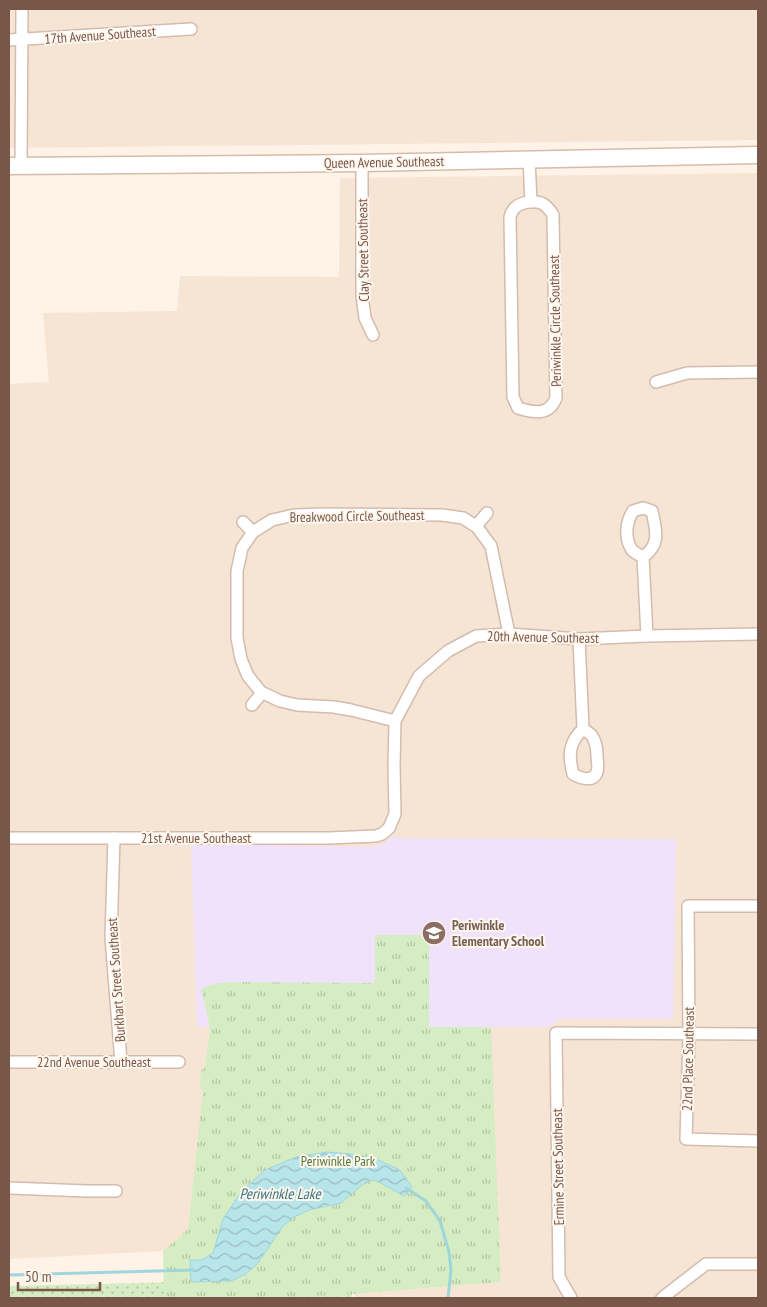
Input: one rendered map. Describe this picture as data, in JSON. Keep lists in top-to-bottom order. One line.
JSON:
{"streets":{"main road":["Queen Avenue Southeast"],"street":["17th Avenue Southeast","Clay Street Southeast","Periwinkle Circle Southeast","Breakwood Circle Southeast","20th Avenue Southeast","21st Avenue Southeast","Burkhart Street Southeast","22nd Place Southeast","22nd Avenue Southeast","Ermine Street Southeast"]},"crossings":[["Queen Avenue Southeast","Clay Street Southeast"],["20th Avenue Southeast","21st Avenue Southeast"],["21st Avenue Southeast","Burkhart Street Southeast"],["Burkhart Street Southeast","22nd Avenue Southeast"],["22nd Place Southeast","Ermine Street Southeast"]],"water":["Periwinkle Lake"],"parks":["Periwinkle Park"],"places":{"school or university":["Periwinkle Elementary School"]},"scale_bar":"50 m"}
